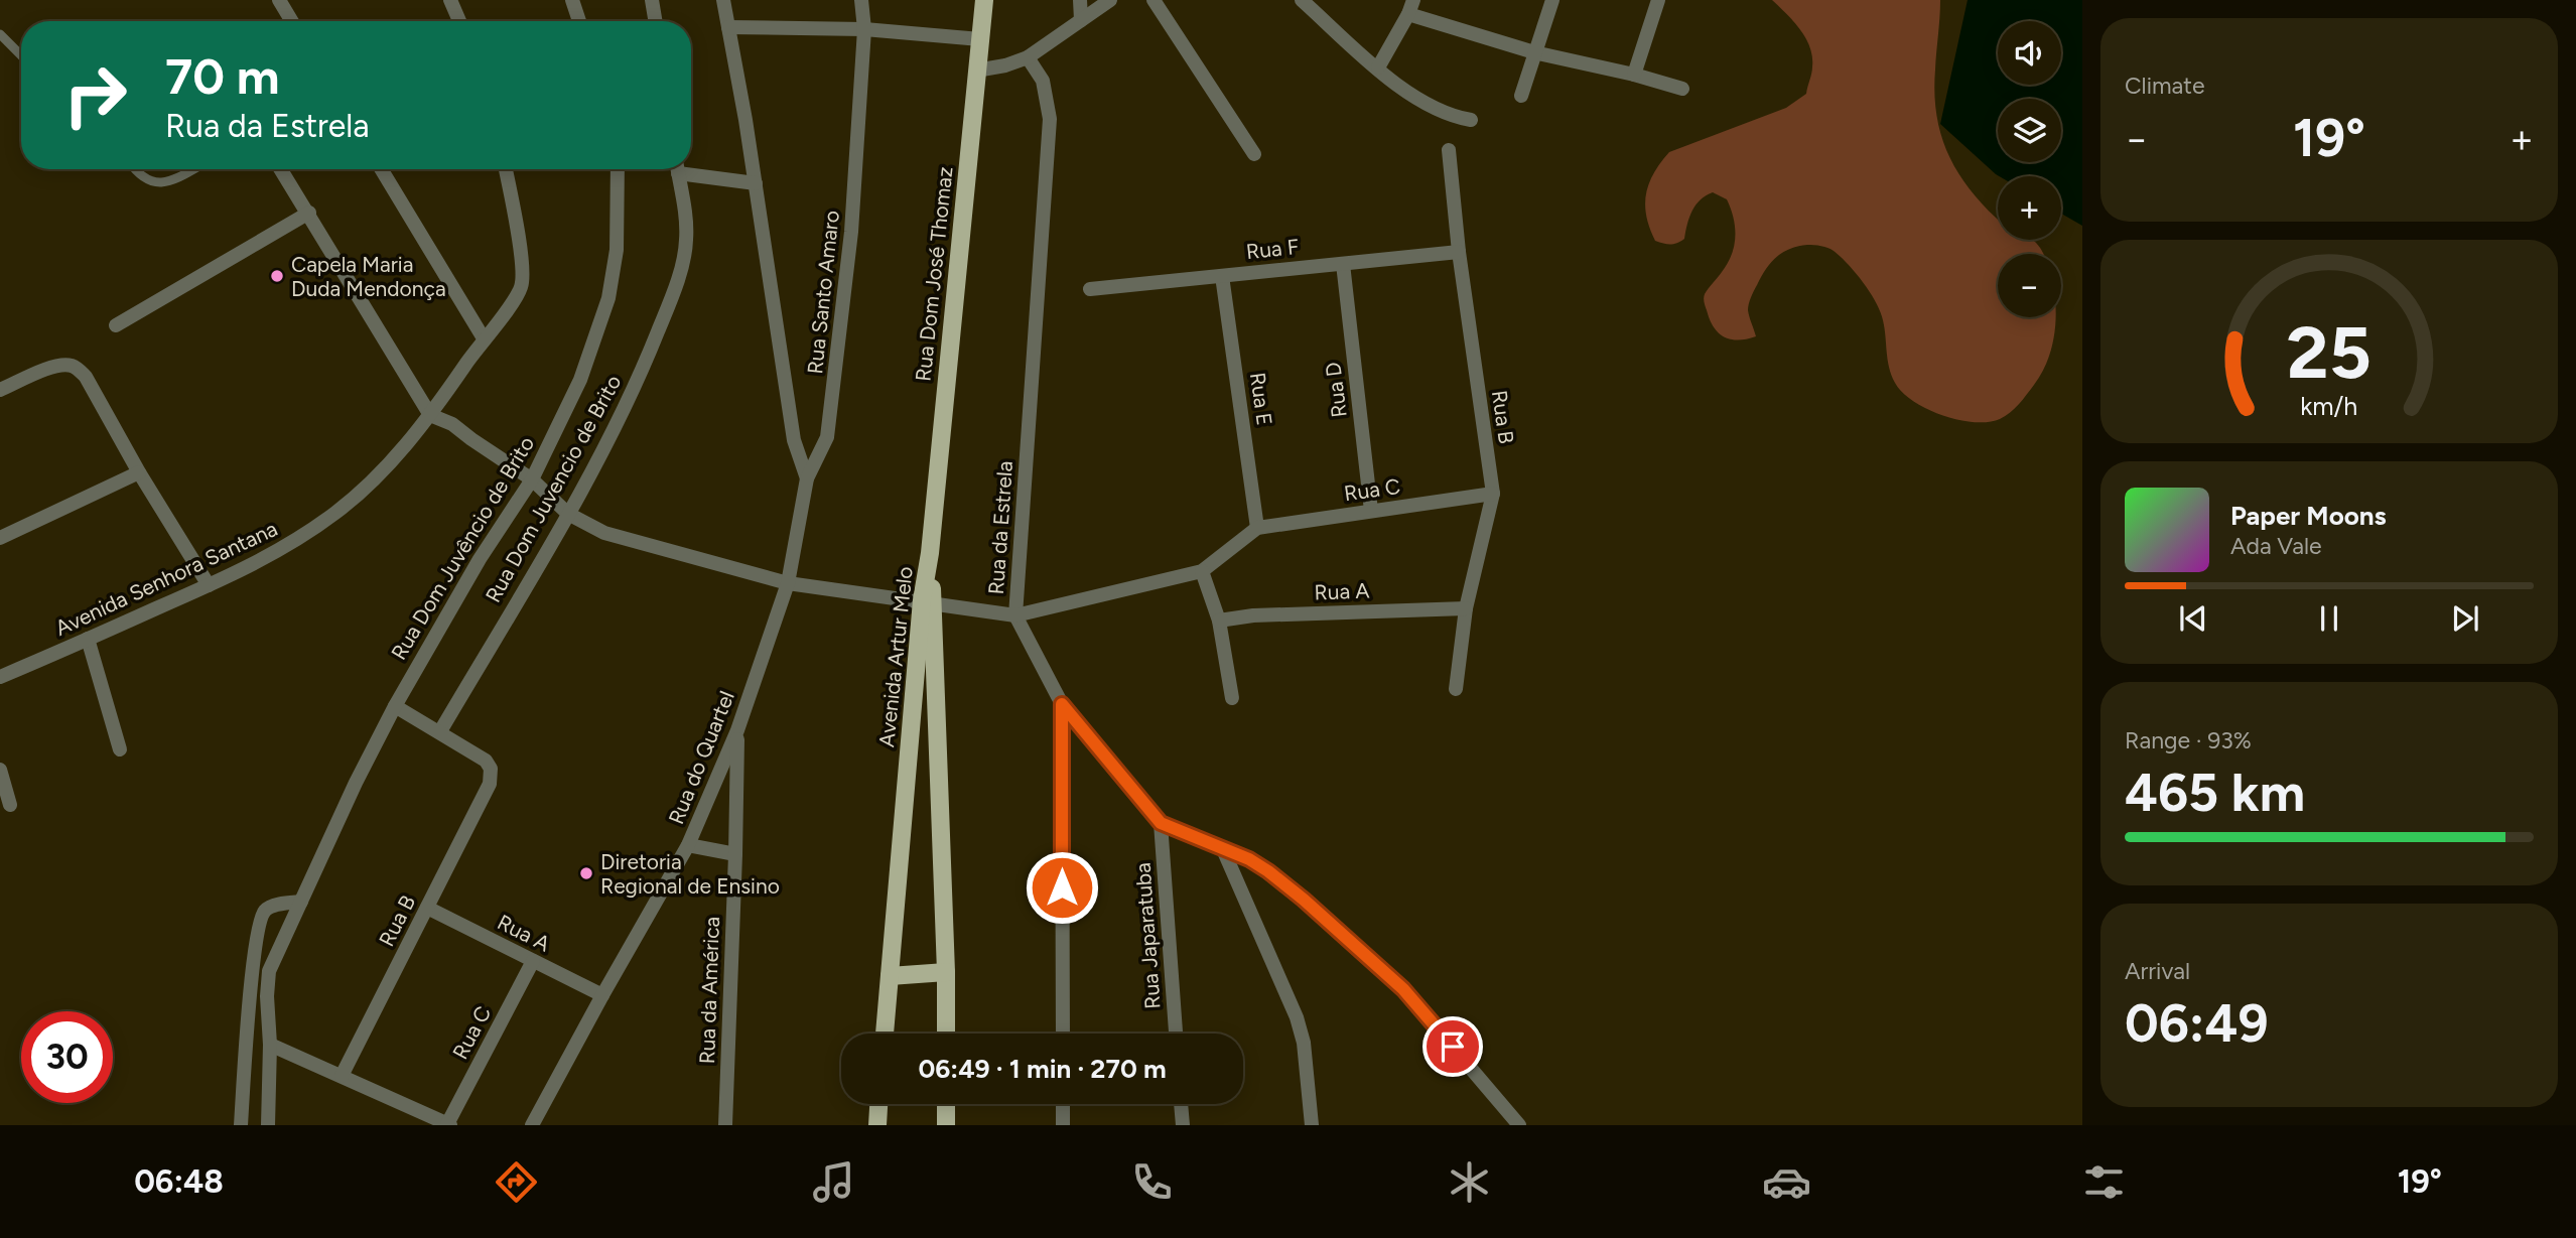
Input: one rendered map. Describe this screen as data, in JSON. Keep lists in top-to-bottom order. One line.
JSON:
{"streets":{"main road":["Rua Dom José Thomaz","Avenida Artur Melo"],"street":["Rua F","Rua Santo Amaro","Rua D","Rua E","Rua B","Rua Dom Juvencio de Brito","Rua C","Rua da Estrela","Rua Dom Juvêncio de Brito","Avenida Senhora Santana","Rua A","Rua do Quartel","Rua Japaratuba","Rua da América"]},"crossings":[["Rua F","Rua D"],["Rua F","Rua E"],["Rua F","Rua B"],["Rua Dom José Thomaz","Avenida Artur Melo"],["Rua Santo Amaro","Rua do Quartel"],["Rua D","Rua C"],["Rua E","Rua C"],["Rua B","Rua Dom Juvencio de Brito"],["Rua B","Rua C"],["Rua B","Rua A"],["Rua C","Rua A"],["Rua da Estrela","Rua Japaratuba"],["Rua A","Rua do Quartel"],["Rua do Quartel","Rua da América"]],"places":["Capela Maria Duda Mendonça","Diretoria Regional de Ensino"],"page":{"tile":["Climate",["Range · 93%","465 km"],["Arrival","06:49"]],"map_buttons":["+","−"],"turn":["70 m","Rua da Estrela"],"heat":["−","19°","+"],"song":["Paper Moons","Ada Vale"],"limit":"30","trip":"06:49 · 1 min · 270 m","tabs":["06:48","19°"],"gauge":["25","km/h"]}}
